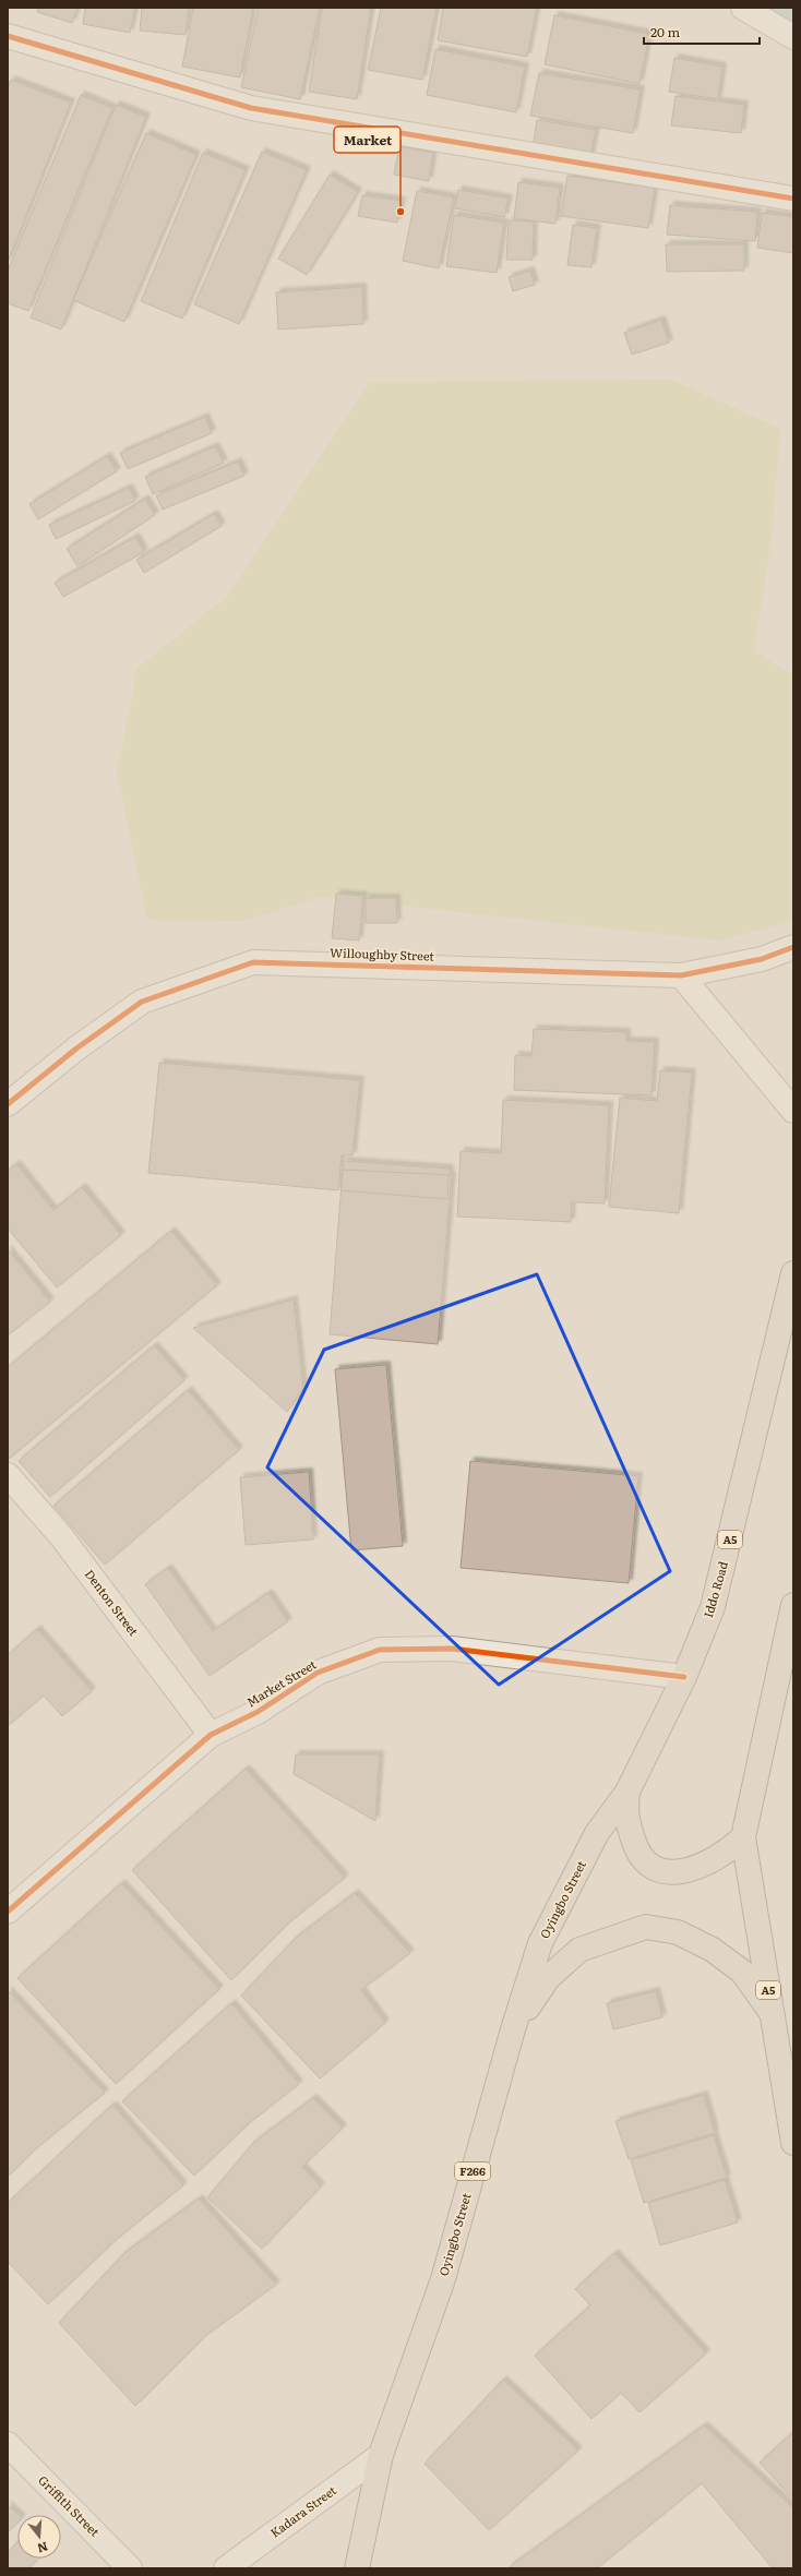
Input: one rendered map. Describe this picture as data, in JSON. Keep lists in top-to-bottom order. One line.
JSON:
{"streets":{"highway":["A5","Iddo Road","Oyingbo Street","F266"],"street":["Willoughby Street","Denton Street","Market Street","Griffith Street","Kadara Street"]},"crossings":[["A5","F266"],["Iddo Road","Market Street"],["Iddo Road","Oyingbo Street"],["Denton Street","Market Street"],["Oyingbo Street","F266"],["Oyingbo Street","Kadara Street"]],"places":["Market"],"scale_bar":"20 m","north":"bottom"}
